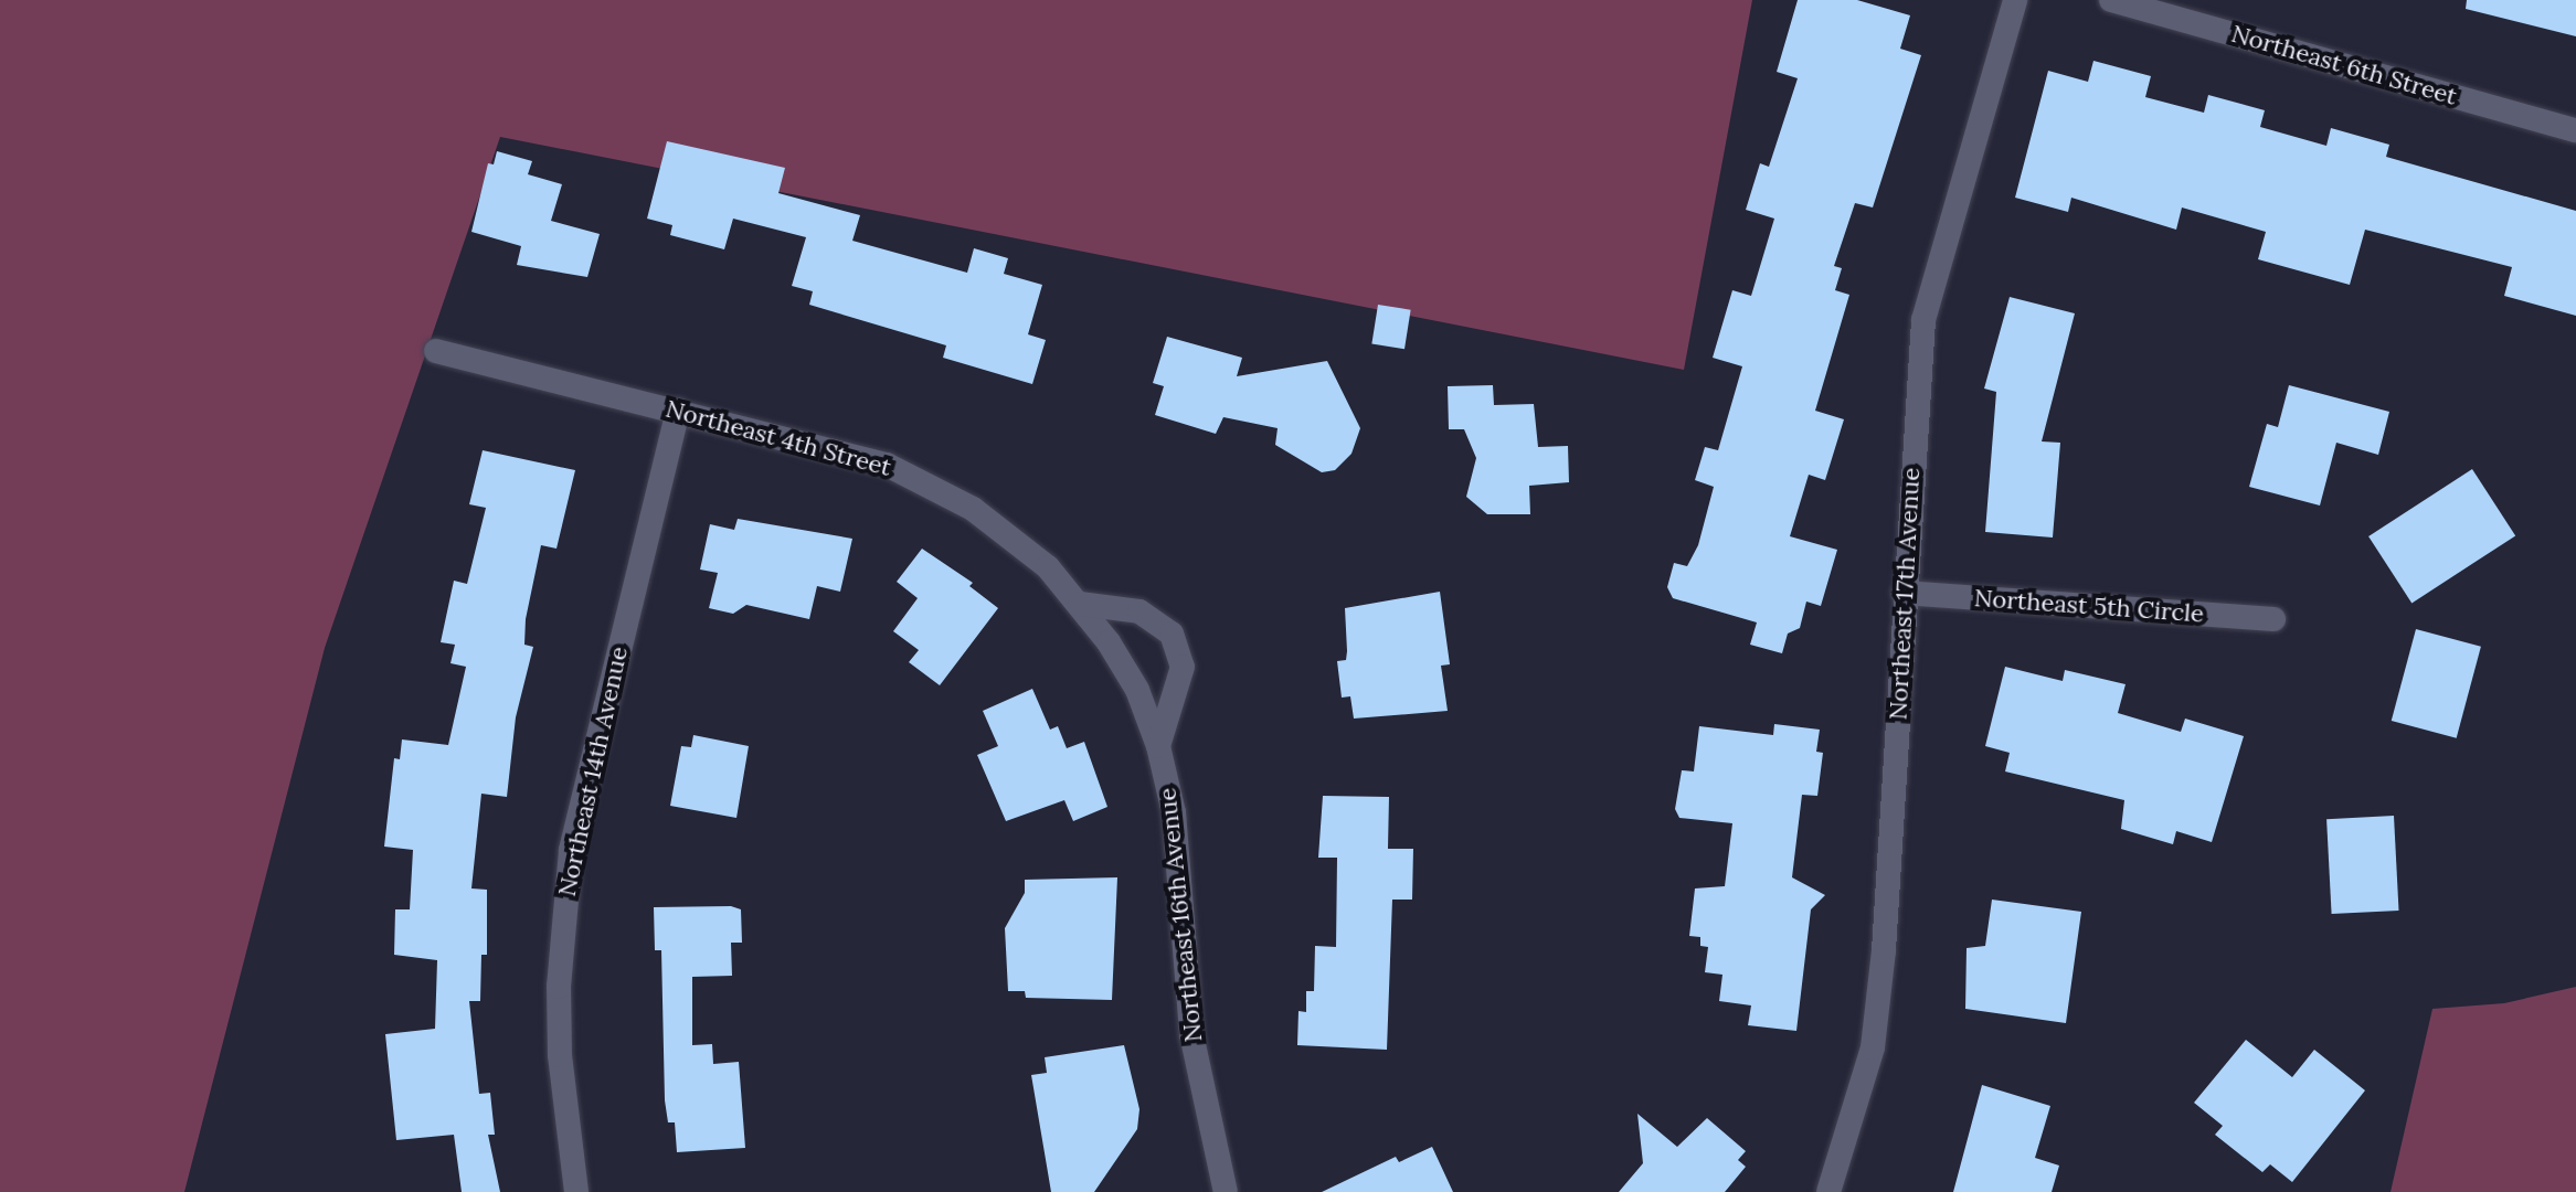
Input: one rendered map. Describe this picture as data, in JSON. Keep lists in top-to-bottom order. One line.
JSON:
{"streets":{"street":["Northeast 6th Street","Northeast 4th Street","Northeast 17th Avenue","Northeast 5th Circle","Northeast 14th Avenue","Northeast 16th Avenue"]},"crossings":[["Northeast 4th Street","Northeast 14th Avenue"],["Northeast 4th Street","Northeast 16th Avenue"],["Northeast 17th Avenue","Northeast 5th Circle"]]}
